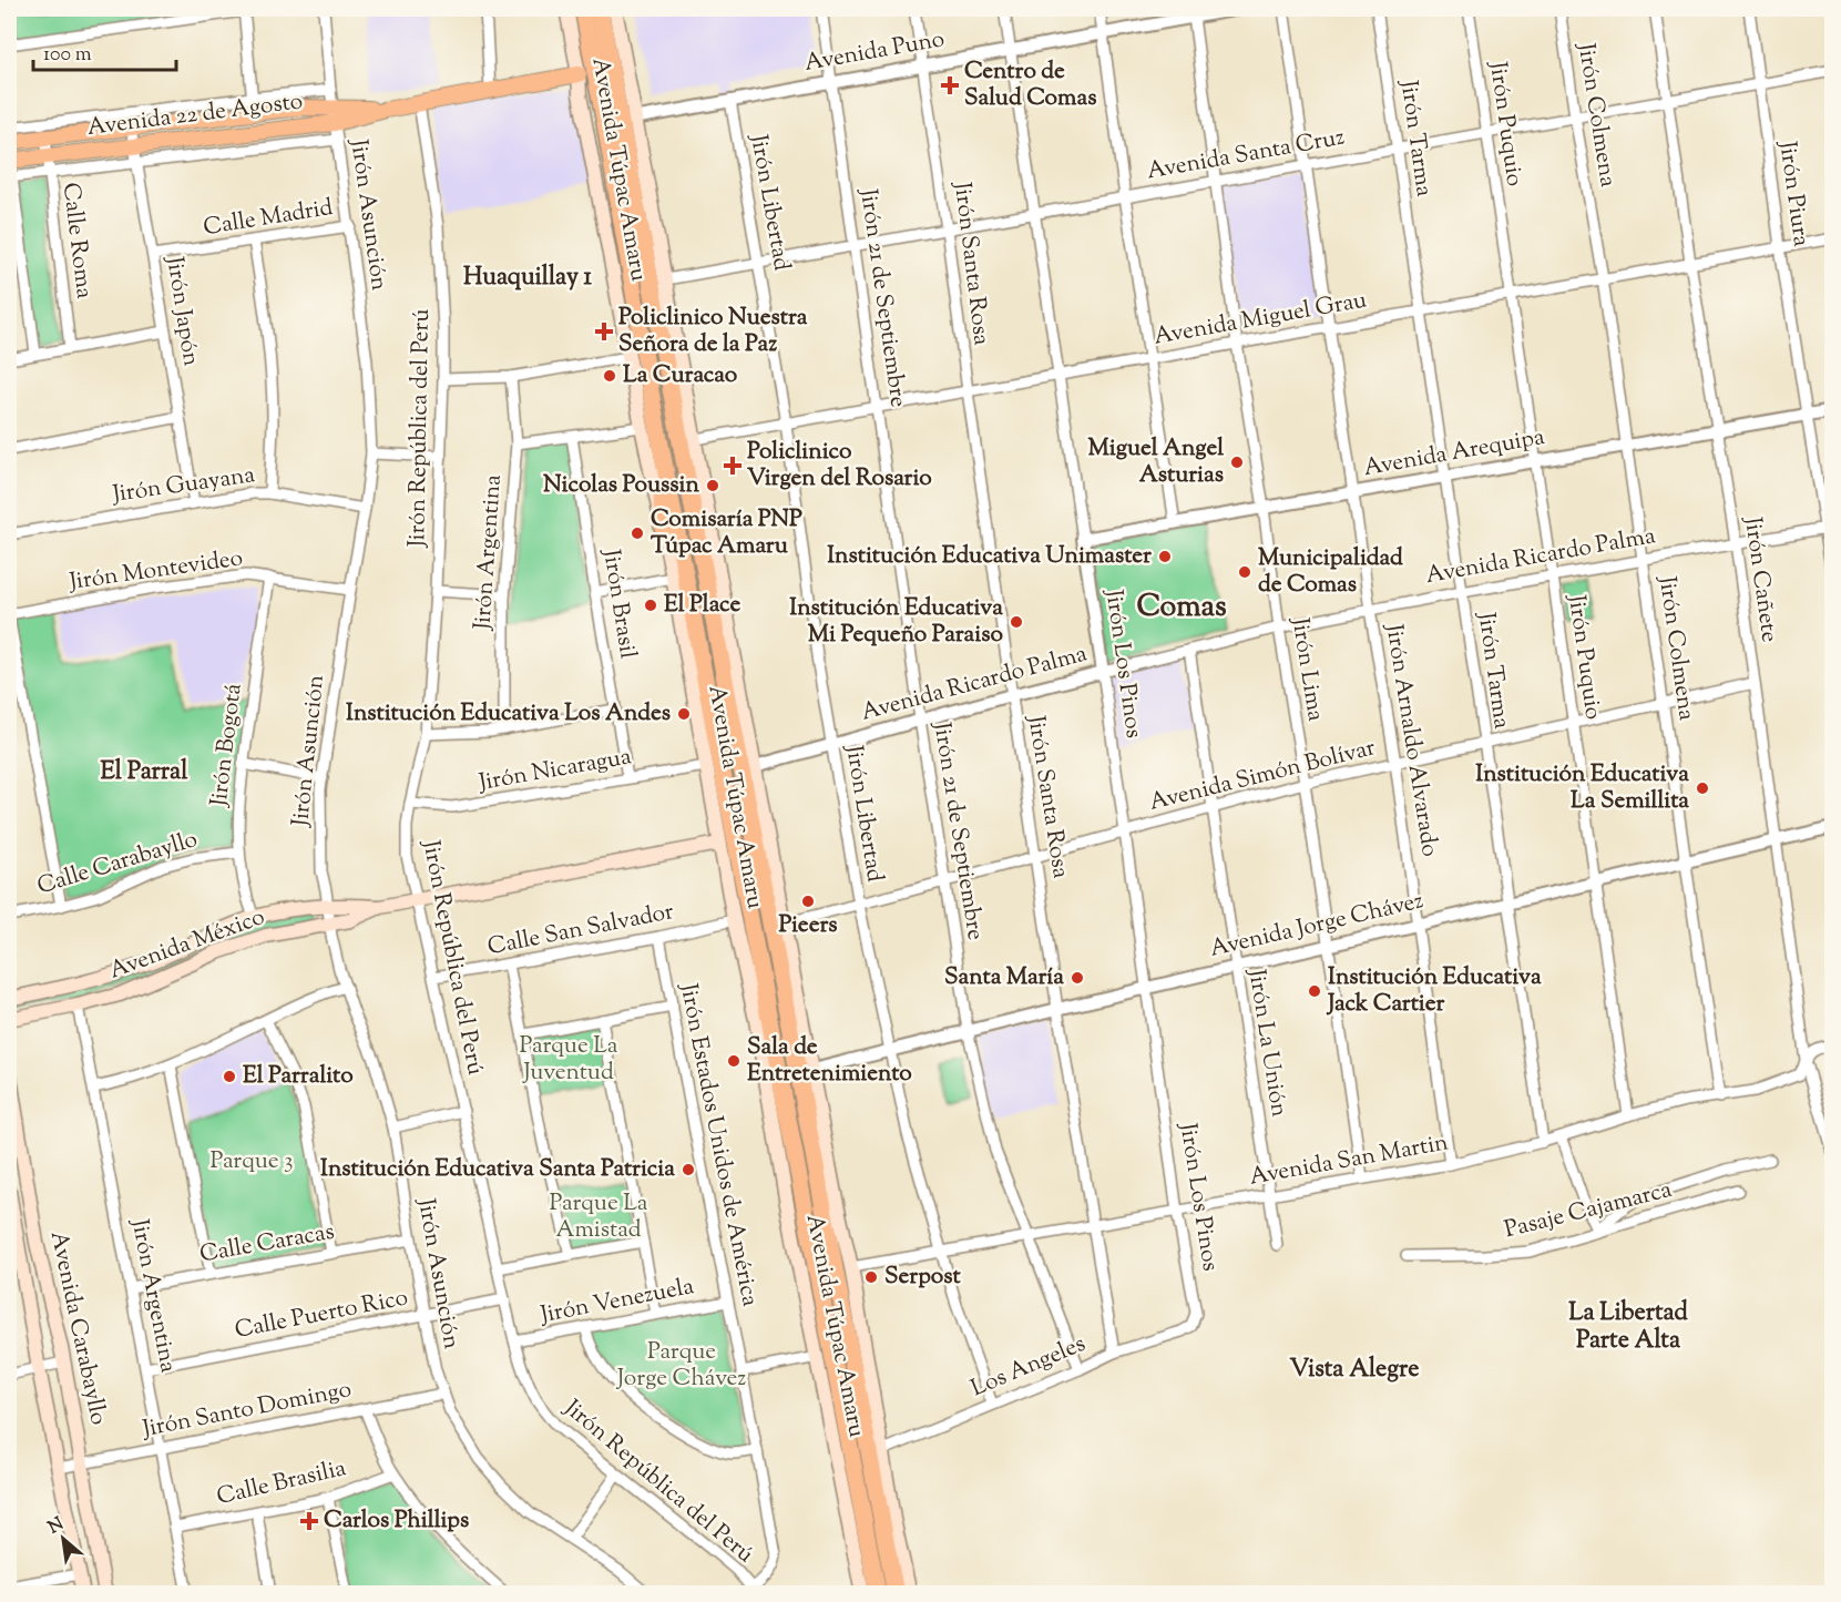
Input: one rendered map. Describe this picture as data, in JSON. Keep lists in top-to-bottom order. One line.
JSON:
{"streets":{"highway":["Avenida Túpac Amaru"],"main road":["Avenida 22 de Agosto","Avenida México","Avenida Carabayllo"],"street":["Avenida Puno","Jirón Colmena","Jirón Puquio","Jirón Tarma","Avenida Santa Cruz","Jirón Piura","Jirón Libertad","Jirón Asunción","Calle Madrid","Calle Roma","Jirón Santa Rosa","Jirón 21 de Septiembre","Jirón Japón","Avenida Miguel Grau","Jirón República del Perú","Avenida Arequipa","Jirón Guayana","Jirón Argentina","Avenida Ricardo Palma","Jirón Montevideo","Jirón Cañete","Jirón Brasil","Jirón Los Pinos","Jirón Lima","Jirón Arnaldo Alvarado","Jirón Bogotá","Jirón Nicaragua","Avenida Simón Bolívar","Calle Carabayllo","Avenida Jorge Chávez","Calle San Salvador","Jirón La Unión","Jirón Estados Unidos de América","Avenida San Martin","Pasaje Cajamarca","Calle Caracas","Jirón Venezuela","Calle Puerto Rico","Los Angeles","Jirón Santo Domingo","Calle Brasilia"]},"crossings":[["Avenida Puno","Avenida Túpac Amaru"],["Avenida Puno","Jirón Libertad"],["Avenida Puno","Jirón Santa Rosa"],["Avenida Puno","Jirón 21 de Septiembre"],["Avenida Puno","Jirón Los Pinos"],["Avenida Puno","Jirón Lima"],["Avenida 22 de Agosto","Avenida Túpac Amaru"],["Avenida 22 de Agosto","Jirón Asunción"],["Avenida 22 de Agosto","Calle Roma"],["Avenida 22 de Agosto","Jirón Japón"],["Avenida 22 de Agosto","Jirón República del Perú"],["Jirón Colmena","Avenida Santa Cruz"],["Jirón Colmena","Avenida Miguel Grau"],["Jirón Colmena","Avenida Arequipa"],["Jirón Colmena","Avenida Ricardo Palma"],["Jirón Colmena","Avenida Simón Bolívar"],["Jirón Colmena","Avenida Jorge Chávez"],["Jirón Colmena","Avenida San Martin"],["Jirón Puquio","Avenida Santa Cruz"],["Jirón Puquio","Avenida Miguel Grau"],["Jirón Puquio","Avenida Arequipa"],["Jirón Puquio","Avenida Ricardo Palma"],["Jirón Puquio","Avenida Simón Bolívar"],["Jirón Puquio","Avenida Jorge Chávez"],["Jirón Puquio","Avenida San Martin"],["Jirón Tarma","Avenida Santa Cruz"],["Jirón Tarma","Avenida Miguel Grau"],["Jirón Tarma","Avenida Arequipa"],["Jirón Tarma","Avenida Ricardo Palma"],["Jirón Tarma","Avenida Simón Bolívar"],["Jirón Tarma","Avenida Jorge Chávez"],["Jirón Tarma","Avenida San Martin"],["Avenida Santa Cruz","Avenida Túpac Amaru"],["Avenida Santa Cruz","Jirón Piura"],["Avenida Santa Cruz","Jirón Libertad"],["Avenida Santa Cruz","Jirón Santa Rosa"],["Avenida Santa Cruz","Jirón 21 de Septiembre"],["Avenida Santa Cruz","Jirón Cañete"],["Avenida Santa Cruz","Jirón Los Pinos"],["Avenida Santa Cruz","Jirón Lima"],["Avenida Santa Cruz","Jirón Arnaldo Alvarado"],["Avenida Túpac Amaru","Avenida Miguel Grau"],["Avenida Túpac Amaru","Avenida Ricardo Palma"],["Avenida Túpac Amaru","Jirón Nicaragua"],["Avenida Túpac Amaru","Avenida Simón Bolívar"],["Avenida Túpac Amaru","Avenida Jorge Chávez"],["Avenida Túpac Amaru","Calle San Salvador"],["Avenida Túpac Amaru","Avenida México"],["Avenida Túpac Amaru","Avenida San Martin"],["Avenida Túpac Amaru","Los Angeles"],["Jirón Piura","Avenida Miguel Grau"],["Jirón Piura","Avenida Arequipa"],["Jirón Piura","Avenida Ricardo Palma"],["Jirón Libertad","Avenida Miguel Grau"],["Jirón Libertad","Avenida Ricardo Palma"],["Jirón Libertad","Avenida Simón Bolívar"],["Jirón Libertad","Avenida Jorge Chávez"],["Jirón Libertad","Avenida San Martin"],["Jirón Libertad","Los Angeles"],["Jirón Asunción","Calle Madrid"],["Jirón Asunción","Jirón Guayana"],["Jirón Asunción","Jirón Montevideo"],["Jirón Asunción","Avenida México"],["Jirón Asunción","Calle Caracas"],["Jirón Asunción","Calle Puerto Rico"],["Jirón Asunción","Jirón Santo Domingo"],["Calle Madrid","Jirón Japón"],["Jirón Santa Rosa","Avenida Miguel Grau"],["Jirón Santa Rosa","Avenida Ricardo Palma"],["Jirón Santa Rosa","Avenida Simón Bolívar"],["Jirón Santa Rosa","Avenida Jorge Chávez"],["Jirón Santa Rosa","Avenida San Martin"],["Jirón Santa Rosa","Los Angeles"],["Jirón 21 de Septiembre","Avenida Miguel Grau"],["Jirón 21 de Septiembre","Avenida Ricardo Palma"],["Jirón 21 de Septiembre","Avenida Simón Bolívar"],["Jirón 21 de Septiembre","Avenida Jorge Chávez"],["Jirón 21 de Septiembre","Avenida San Martin"],["Jirón 21 de Septiembre","Los Angeles"],["Jirón Japón","Jirón Guayana"],["Avenida Miguel Grau","Jirón Cañete"],["Avenida Miguel Grau","Jirón Los Pinos"],["Avenida Miguel Grau","Jirón Lima"],["Avenida Miguel Grau","Jirón Arnaldo Alvarado"],["Jirón República del Perú","Jirón Nicaragua"],["Jirón República del Perú","Calle San Salvador"],["Jirón República del Perú","Avenida México"],["Jirón República del Perú","Jirón Estados Unidos de América"],["Jirón República del Perú","Jirón Venezuela"],["Jirón República del Perú","Calle Puerto Rico"],["Avenida Arequipa","Jirón Cañete"],["Avenida Arequipa","Jirón Los Pinos"],["Avenida Arequipa","Jirón Lima"],["Avenida Arequipa","Jirón Arnaldo Alvarado"],["Jirón Argentina","Avenida México"],["Jirón Argentina","Calle Caracas"],["Jirón Argentina","Calle Puerto Rico"],["Jirón Argentina","Jirón Santo Domingo"],["Jirón Argentina","Calle Brasilia"],["Avenida Ricardo Palma","Jirón Cañete"],["Avenida Ricardo Palma","Jirón Los Pinos"],["Avenida Ricardo Palma","Jirón Lima"],["Avenida Ricardo Palma","Jirón Arnaldo Alvarado"],["Avenida Ricardo Palma","Jirón La Unión"],["Jirón Montevideo","Jirón Bogotá"],["Jirón Cañete","Avenida Simón Bolívar"],["Jirón Cañete","Avenida Jorge Chávez"],["Jirón Cañete","Avenida San Martin"],["Jirón Brasil","Jirón Nicaragua"],["Jirón Los Pinos","Avenida Simón Bolívar"],["Jirón Los Pinos","Avenida Jorge Chávez"],["Jirón Los Pinos","Avenida San Martin"],["Jirón Los Pinos","Los Angeles"],["Jirón Lima","Avenida Simón Bolívar"],["Jirón Lima","Avenida Jorge Chávez"],["Jirón Lima","Avenida San Martin"],["Jirón Arnaldo Alvarado","Avenida Simón Bolívar"],["Jirón Arnaldo Alvarado","Avenida Jorge Chávez"],["Jirón Arnaldo Alvarado","Avenida San Martin"],["Jirón Bogotá","Calle Carabayllo"],["Jirón Bogotá","Avenida México"],["Avenida Simón Bolívar","Jirón La Unión"],["Avenida Jorge Chávez","Jirón La Unión"],["Calle San Salvador","Jirón Estados Unidos de América"],["Jirón La Unión","Avenida San Martin"],["Jirón Estados Unidos de América","Jirón Venezuela"],["Avenida Carabayllo","Jirón Santo Domingo"]],"districts":["Huaquillay 1","Comas","El Parral","La Libertad Parte Alta","Vista Alegre"],"parks":["Parque La Juventud","Parque 3","Parque La Amistad","Parque Jorge Chávez"],"places":{"health":["Centro de Salud Comas","Policlinico Nuestra Señora de la Paz","Policlinico Virgen del Rosario","Carlos Phillips"],"other":["La Curacao","Miguel Angel Asturias","Nicolas Poussin","Comisaría PNP Túpac Amaru","Institución Educativa Unimaster","Municipalidad de Comas","El Place","Institución Educativa Mi Pequeño Paraiso","Institución Educativa Los Andes","Institución Educativa La Semillita","Pieers","Santa María","Institución Educativa Jack Cartier","Sala de Entretenimiento","El Parralito","Institución Educativa Santa Patricia","Serpost"]},"scale_bar":"100 m","north":"top left"}
